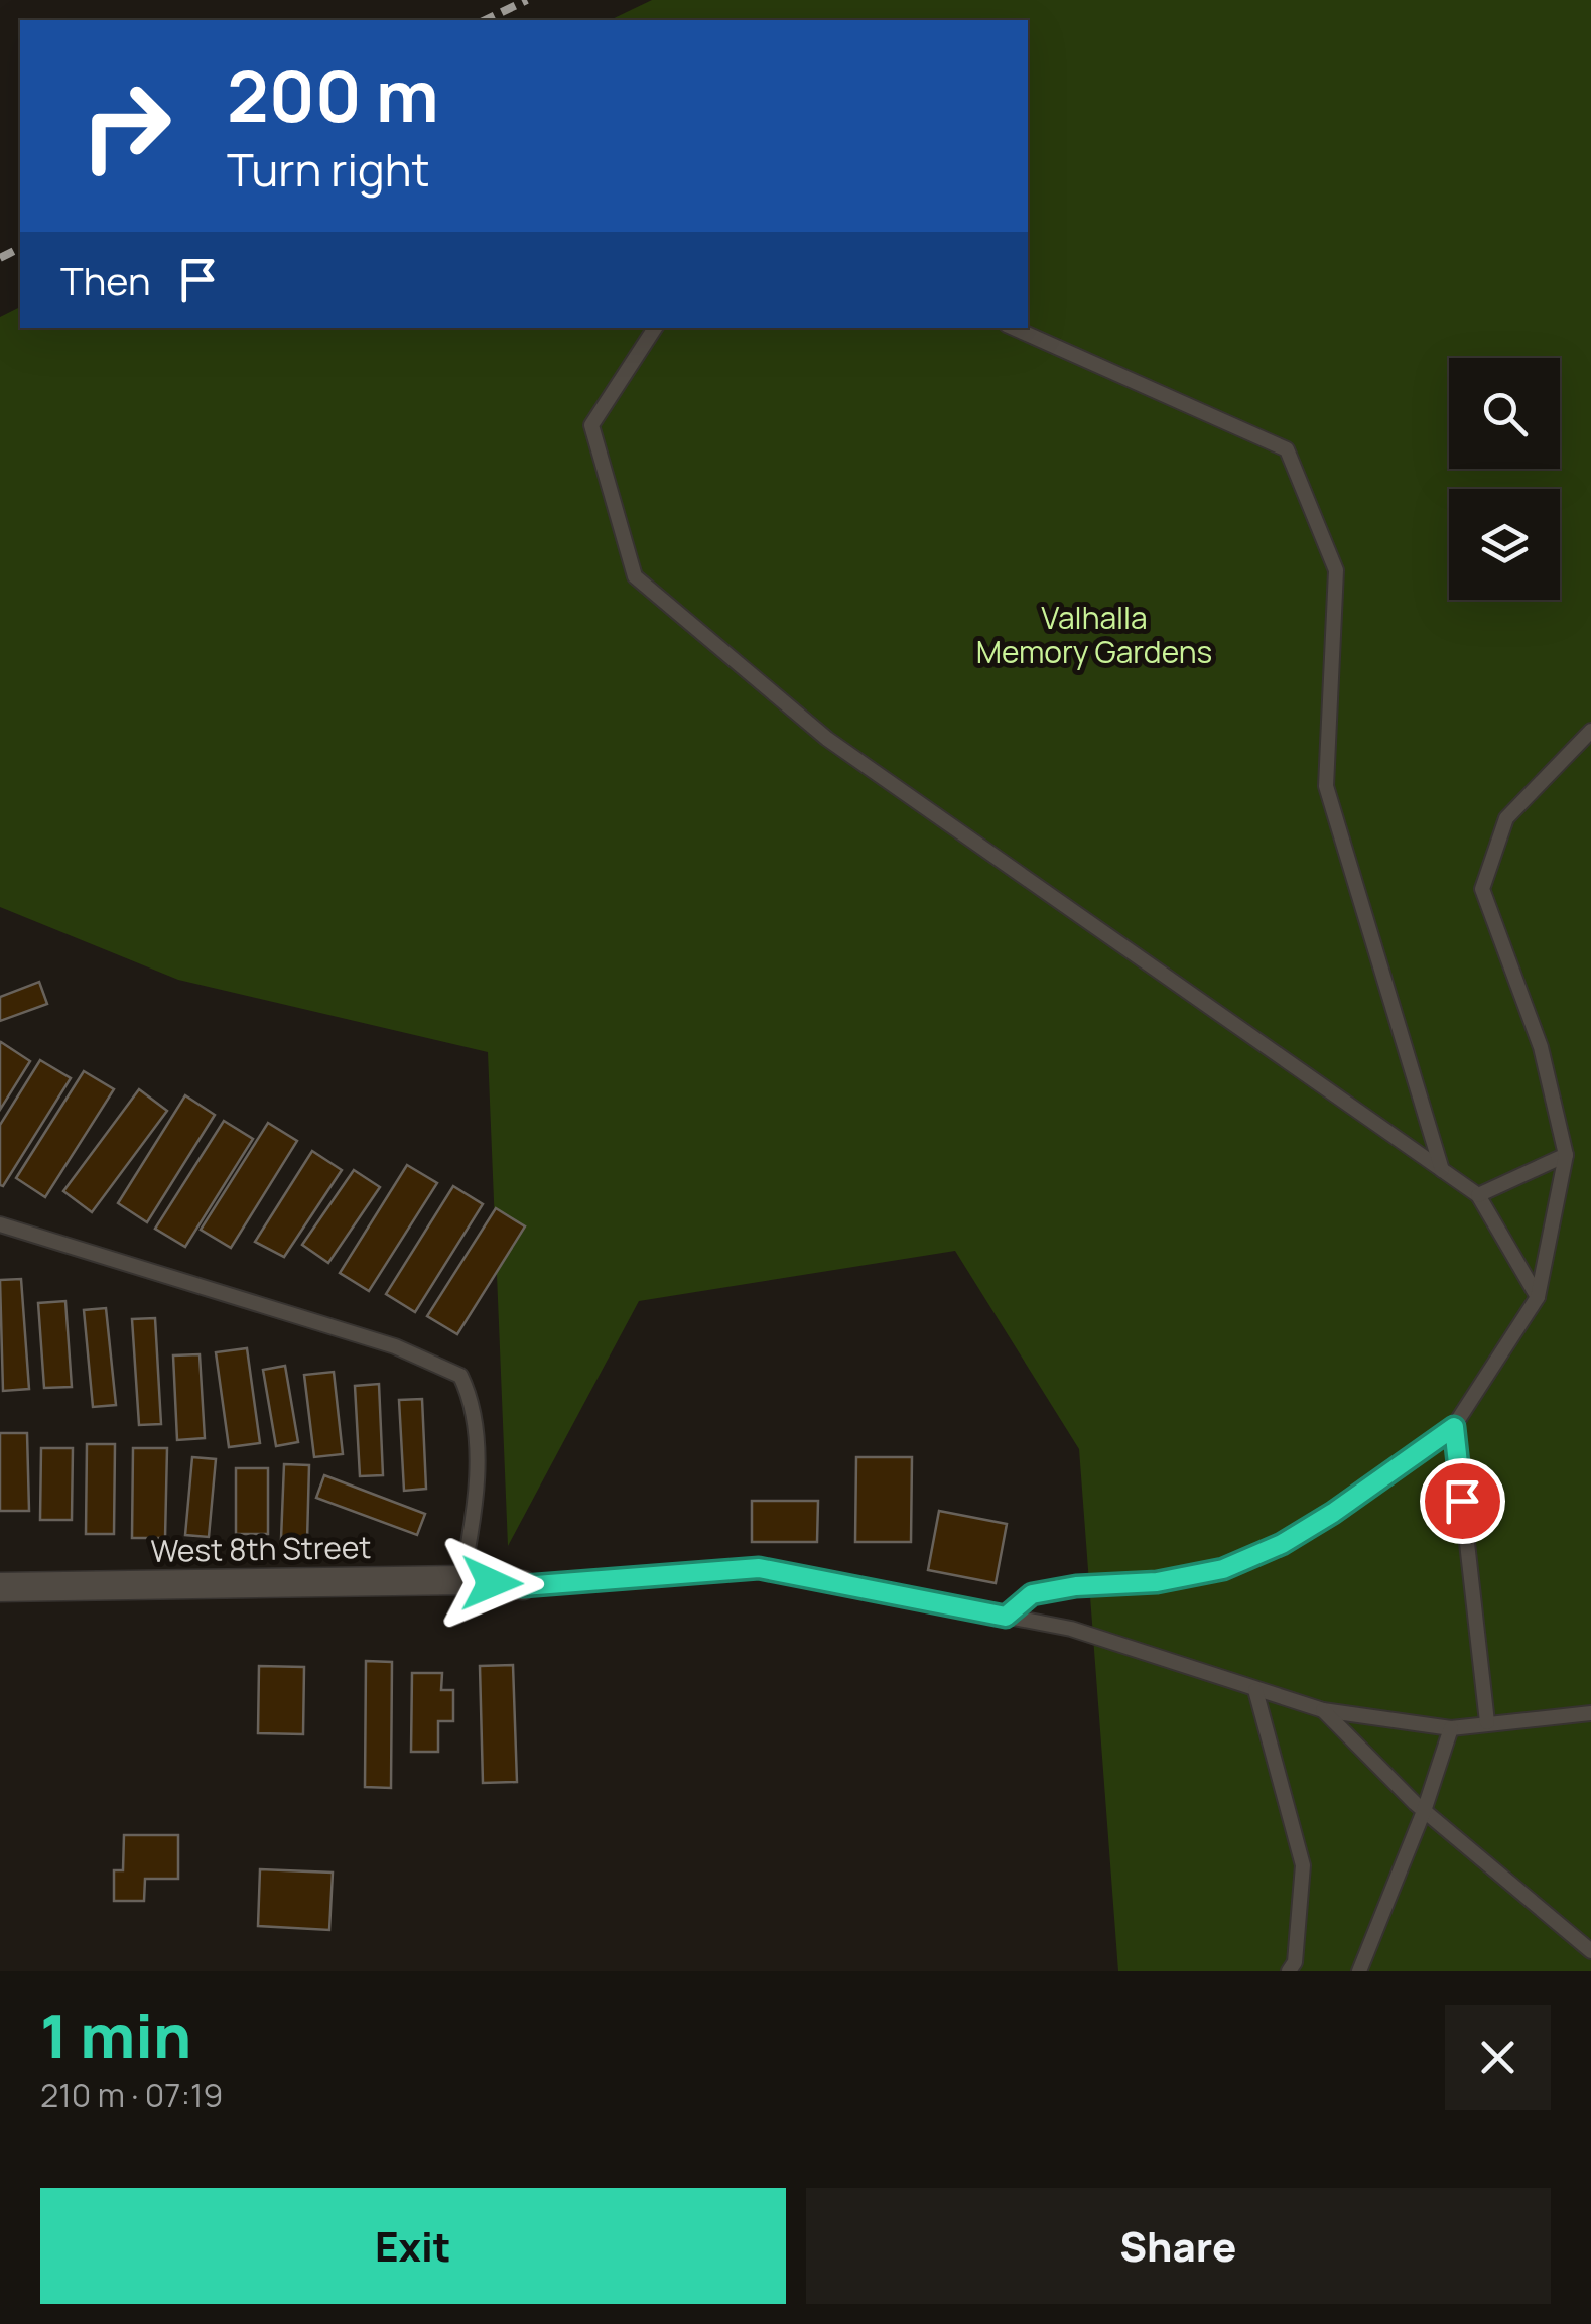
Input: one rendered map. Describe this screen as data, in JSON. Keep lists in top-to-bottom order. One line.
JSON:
{"streets":{"street":["West 8th Street"]},"parks":["Valhalla Memory Gardens"],"page":{"turn":["200 m","Turn right"],"then":"Then","heading":["1 min","210 m · 07:19"],"buttons":["Exit","Share"]}}
